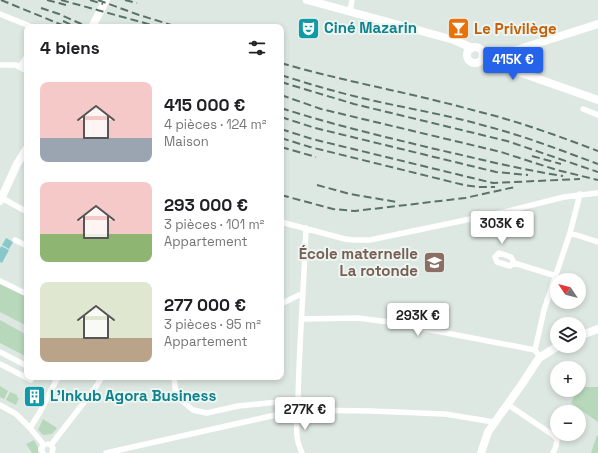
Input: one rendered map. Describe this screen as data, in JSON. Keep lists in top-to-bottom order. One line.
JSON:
{"places":{"theatre":["Ciné Mazarin"],"bar":["Le Privilège"],"school or university":["École maternelle La rotonde"],"building":["L'Inkub Agora Business"]},"north":"top left","page":{"heading":"4 biens","price":["415K €","303K €","293K €","277K €"],"list":[{"name":"415 000 €","note":"4 pièces · 124 m² · Maison"},{"name":"293 000 €","note":"3 pièces · 101 m² · Appartement"},{"name":"277 000 €","note":"3 pièces · 95 m² · Appartement"}],"map_buttons":["+","−"]}}
